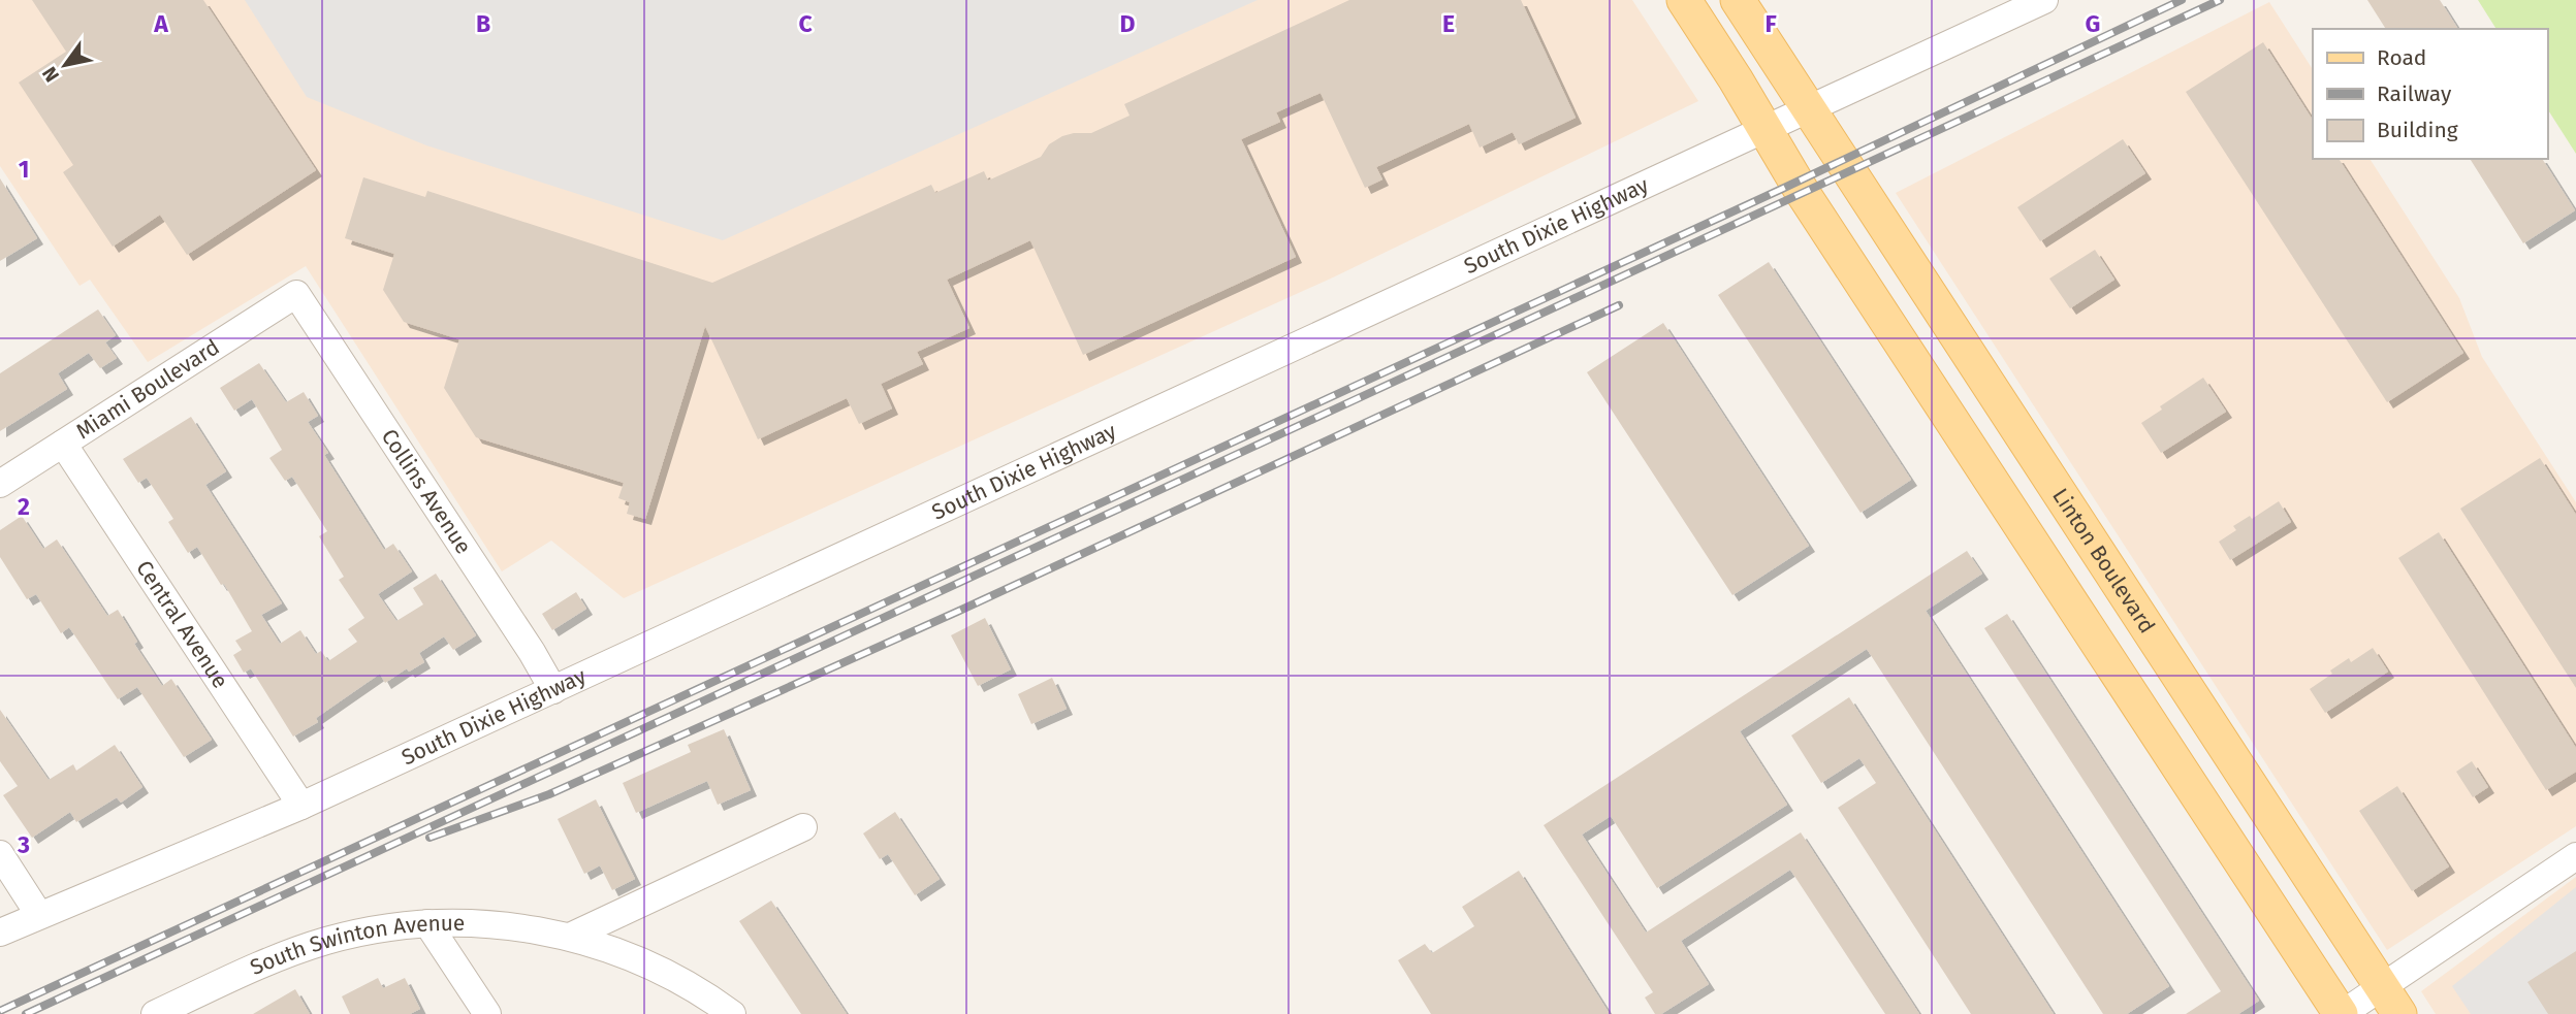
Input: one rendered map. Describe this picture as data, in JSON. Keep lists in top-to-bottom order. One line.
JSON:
{"streets":{"main road":["Linton Boulevard"],"street":["South Dixie Highway","Miami Boulevard","Collins Avenue","Central Avenue","South Swinton Avenue"]},"crossings":[["South Dixie Highway","Collins Avenue"],["South Dixie Highway","Linton Boulevard"],["South Dixie Highway","Central Avenue"],["Miami Boulevard","Collins Avenue"],["Miami Boulevard","Central Avenue"]],"legend":["Road","Railway","Building"],"north":"bottom left","grid":{"columns":["A","B","C","D","E","F","G"],"rows":["1","2","3"]}}
